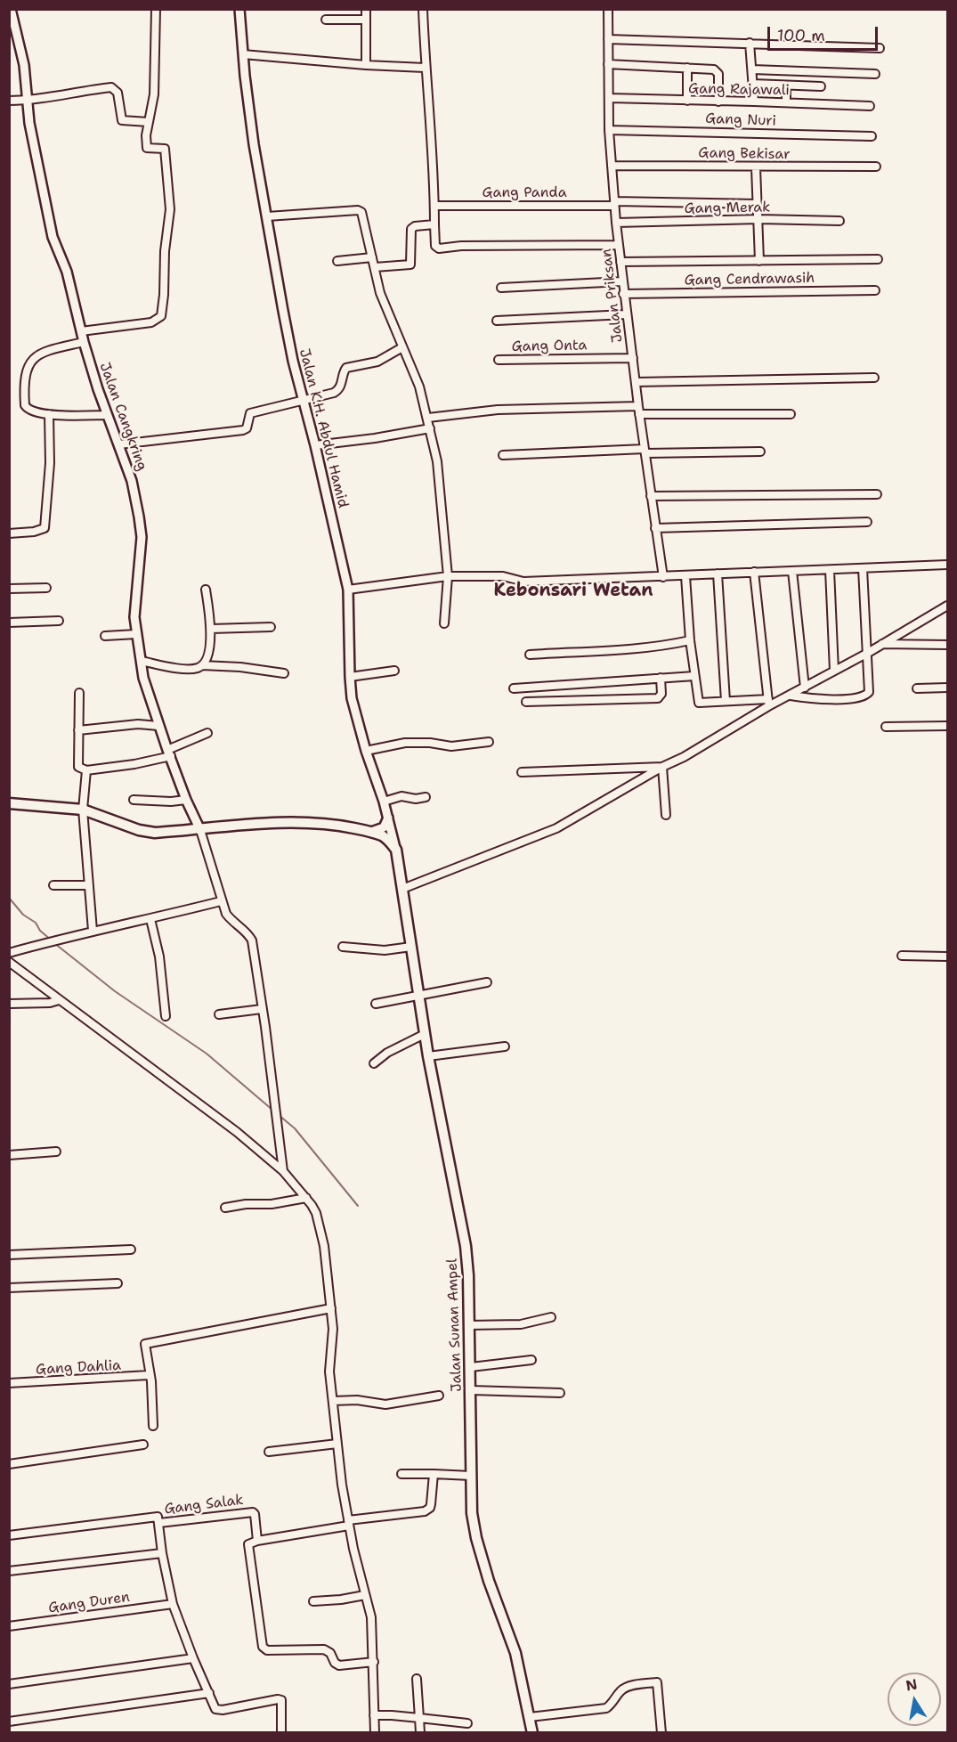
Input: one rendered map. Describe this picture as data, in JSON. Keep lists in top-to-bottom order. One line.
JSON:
{"streets":{"main road":["Jalan Sunan Ampel"],"street":["Gang Rajawali","Gang Nuri","Gang Bekisar","Gang Panda","Gang Merak","Gang Cendrawasih","Jalan Priksan","Gang Onta","Jalan Cangkring","Jalan K.H. Abdul Hamid","Gang Dahlia","Gang Salak","Gang Duren"]},"crossings":[["Gang Rajawali","Jalan Priksan"],["Gang Nuri","Jalan Priksan"],["Gang Bekisar","Jalan Priksan"],["Gang Panda","Jalan Priksan"],["Gang Merak","Jalan Priksan"],["Gang Cendrawasih","Jalan Priksan"],["Jalan Priksan","Gang Onta"],["Jalan K.H. Abdul Hamid","Jalan Sunan Ampel"]],"districts":["Kebonsari Wetan"],"scale_bar":"100 m","north":"top"}
